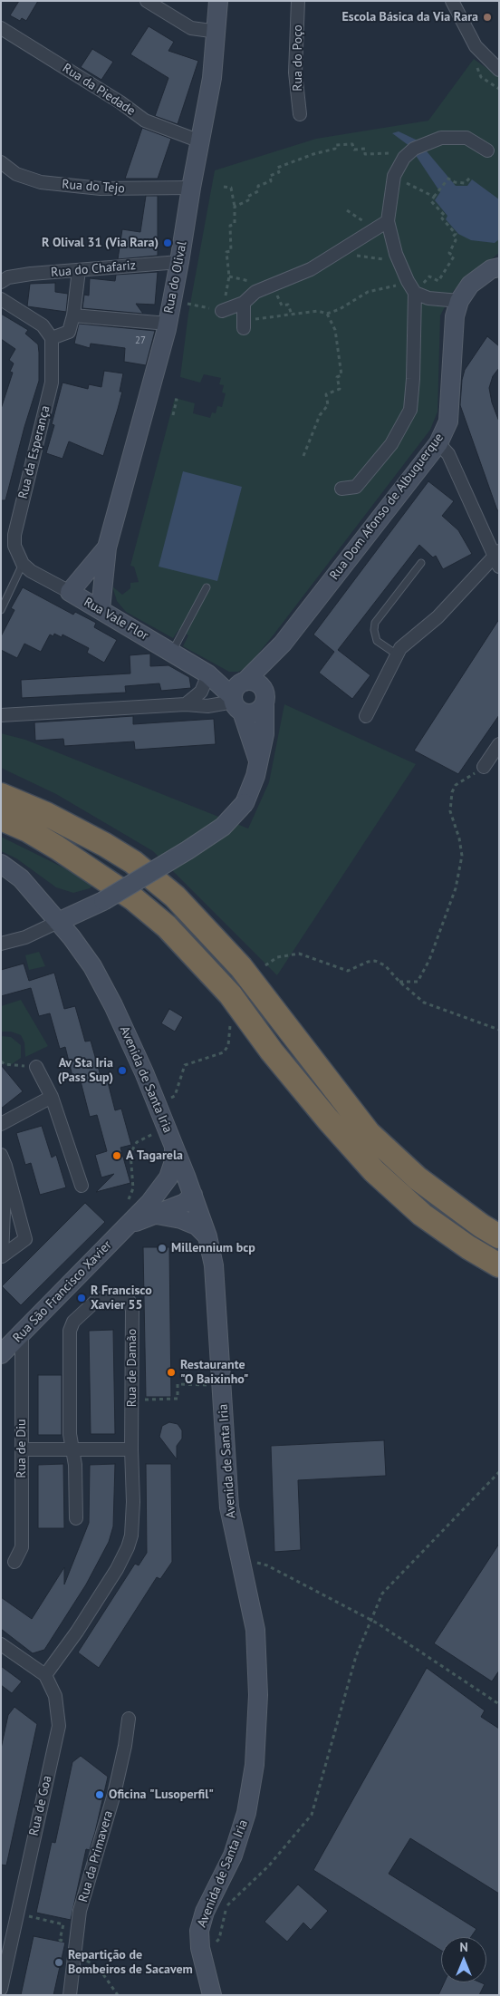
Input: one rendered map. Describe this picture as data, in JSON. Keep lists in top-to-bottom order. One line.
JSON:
{"streets":{"main road":["Rua do Olival","Rua Dom Afonso de Albuquerque","Rua Vale Flor","Avenida de Santa Iria","Rua São Francisco Xavier"],"street":["Rua do Poço","Rua da Piedade","Rua do Tejo","Rua do Chafariz","Rua da Esperança","Rua de Damão","Rua de Diu","Rua de Goa","Rua da Primavera"]},"crossings":[["Rua da Piedade","Rua do Olival"],["Rua do Tejo","Rua do Olival"],["Rua do Chafariz","Rua do Olival"],["Rua do Olival","Rua Vale Flor"],["Rua da Esperança","Rua Vale Flor"],["Rua Dom Afonso de Albuquerque","Rua Vale Flor"],["Rua Dom Afonso de Albuquerque","Avenida de Santa Iria"],["Avenida de Santa Iria","Rua São Francisco Xavier"],["Rua São Francisco Xavier","Rua de Diu"],["Rua de Damão","Rua de Goa"]],"places":["Escola Básica da Via Rara","R Olival 31 (Via Rara)","Av Sta Iria (Pass Sup)","A Tagarela","Millennium bcp","R Francisco Xavier 55","Restaurante \"O Baixinho\"","Oficina \"Lusoperfil\"","Repartição de Bombeiros de Sacavem"],"house_numbers":["27"],"north":"top"}
